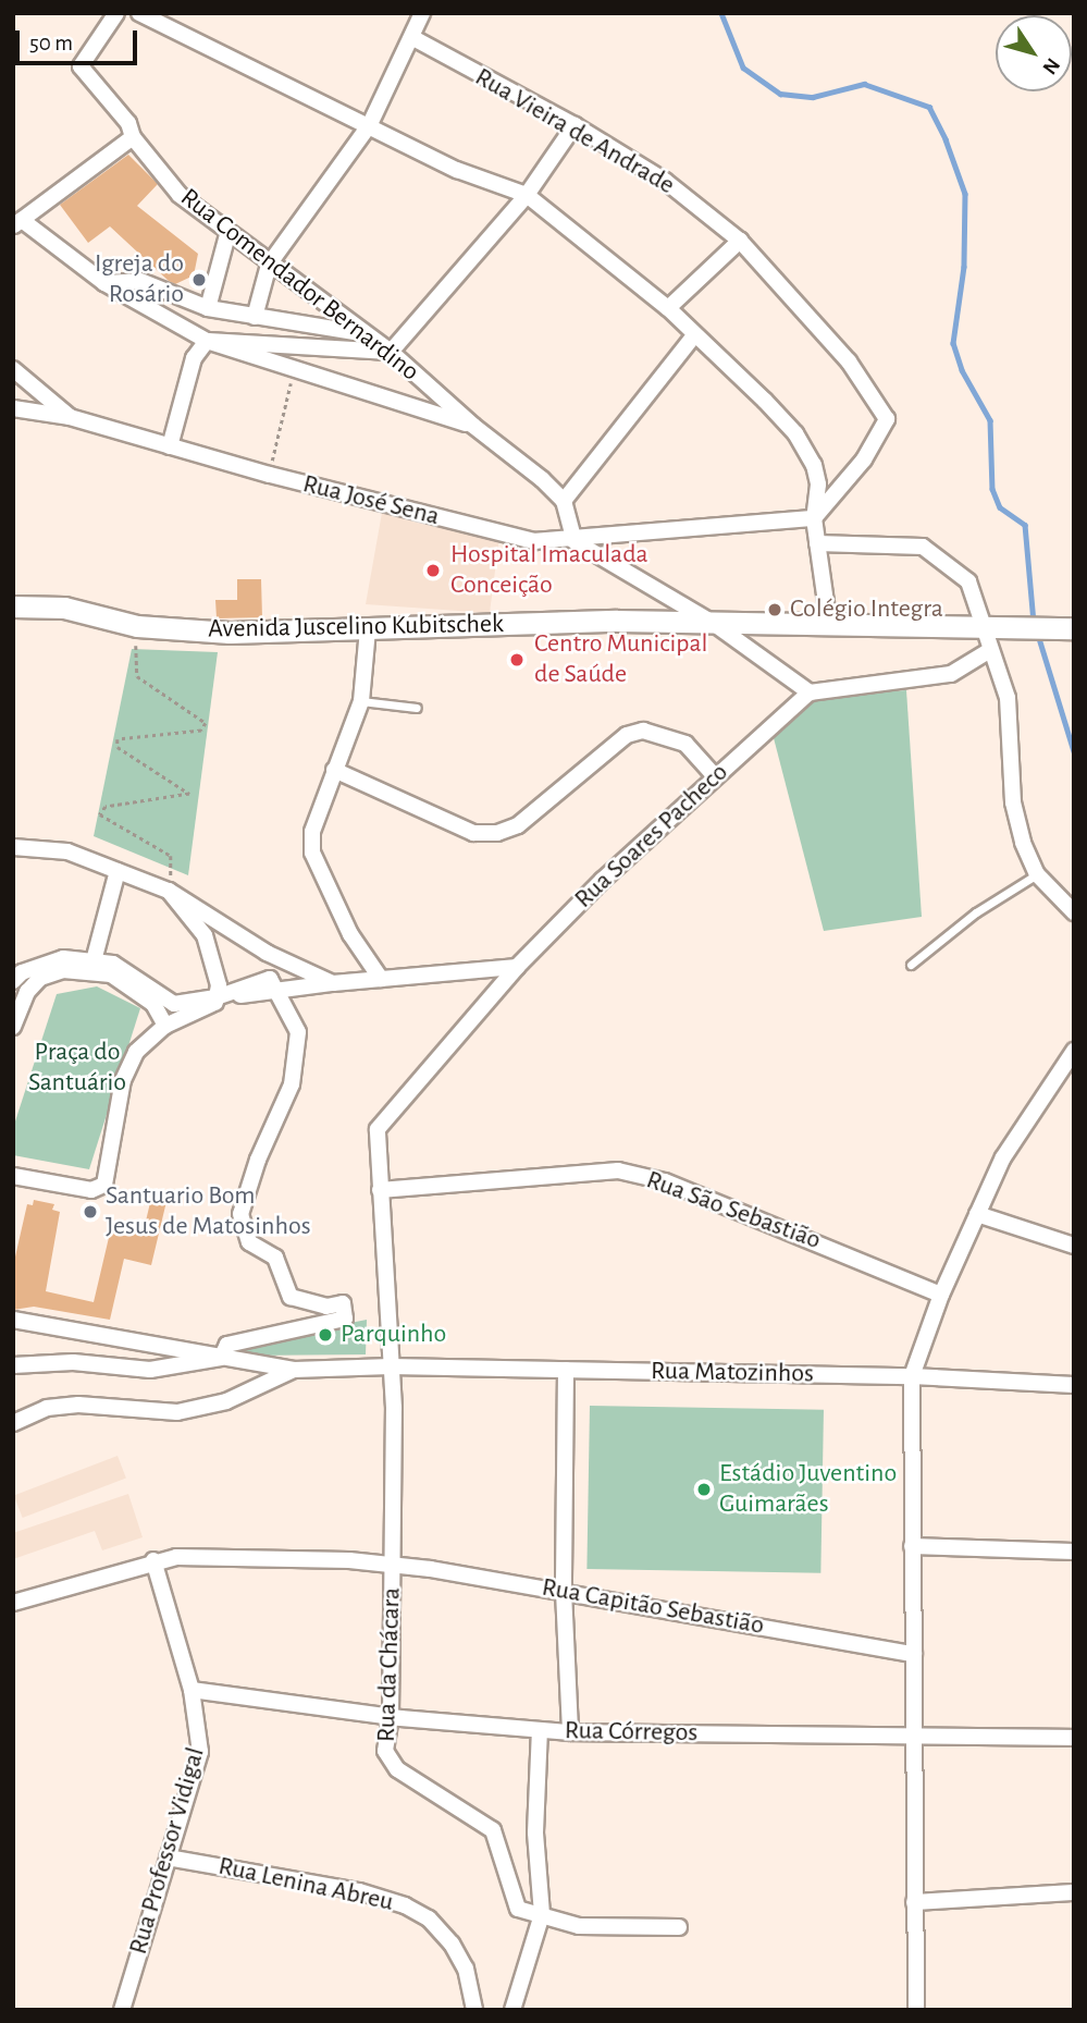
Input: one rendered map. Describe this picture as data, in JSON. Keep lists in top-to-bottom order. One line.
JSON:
{"streets":{"main road":["Avenida Juscelino Kubitschek"],"street":["Rua Vieira de Andrade","Rua Comendador Bernardino","Rua José Sena","Rua Soares Pacheco","Rua São Sebastião","Rua Matozinhos","Rua Capitão Sebastião","Rua da Chácara","Rua Córregos","Rua Professor Vidigal","Rua Lenina Abreu"]},"crossings":[["Rua Vieira de Andrade","Rua José Sena"],["Rua Soares Pacheco","Rua da Chácara"],["Rua São Sebastião","Rua da Chácara"],["Rua Matozinhos","Rua da Chácara"],["Rua Capitão Sebastião","Rua da Chácara"],["Rua Capitão Sebastião","Rua Professor Vidigal"],["Rua da Chácara","Rua Córregos"],["Rua Córregos","Rua Professor Vidigal"],["Rua Professor Vidigal","Rua Lenina Abreu"]],"parks":["Praça do Santuário"],"places":["Igreja do Rosário","Hospital Imaculada Conceição","Colégio Integra","Centro Municipal de Saúde","Santuario Bom Jesus de Matosinhos","Parquinho","Estádio Juventino Guimarães"],"scale_bar":"50 m","north":"bottom right"}
